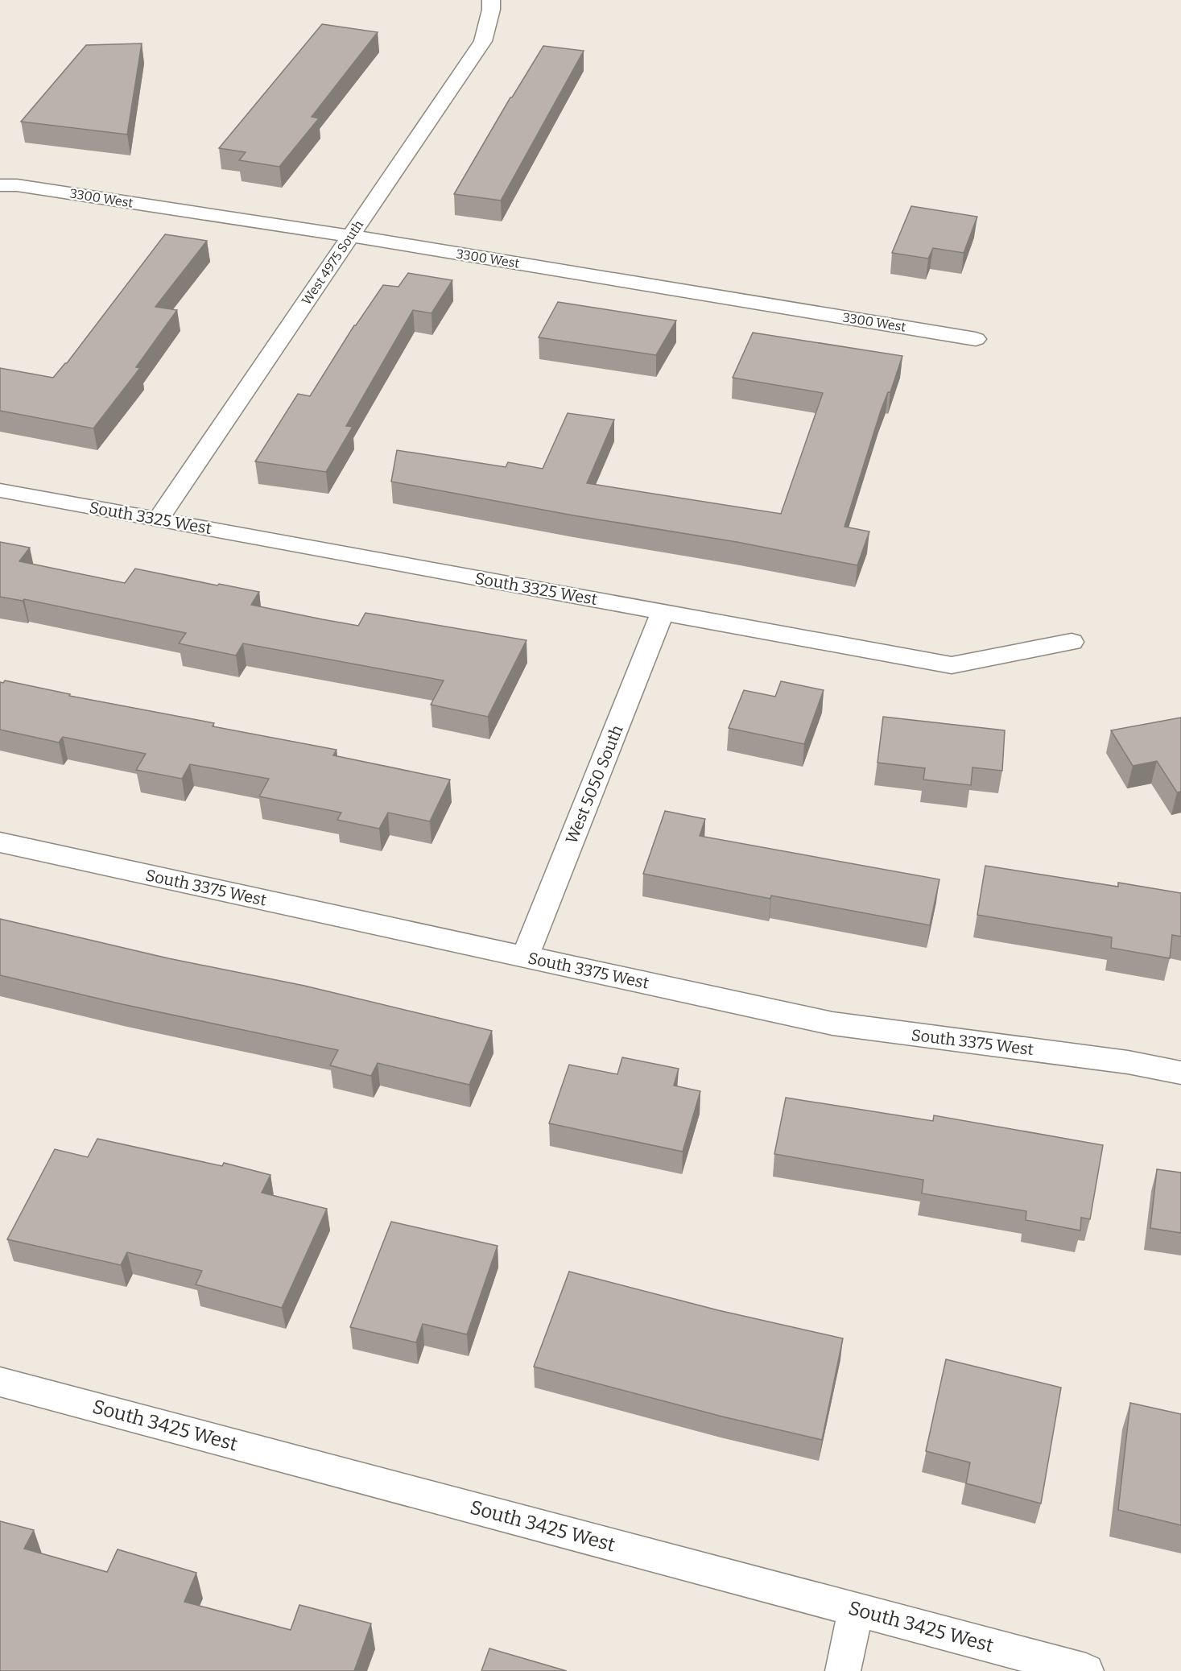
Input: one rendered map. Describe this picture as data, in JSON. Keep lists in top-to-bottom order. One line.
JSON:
{"streets":{"street":["3300 West","West 4975 South","South 3325 West","West 5050 South","South 3375 West","South 3425 West"]},"crossings":[["3300 West","West 4975 South"],["West 4975 South","South 3325 West"],["South 3325 West","West 5050 South"],["West 5050 South","South 3375 West"]]}
